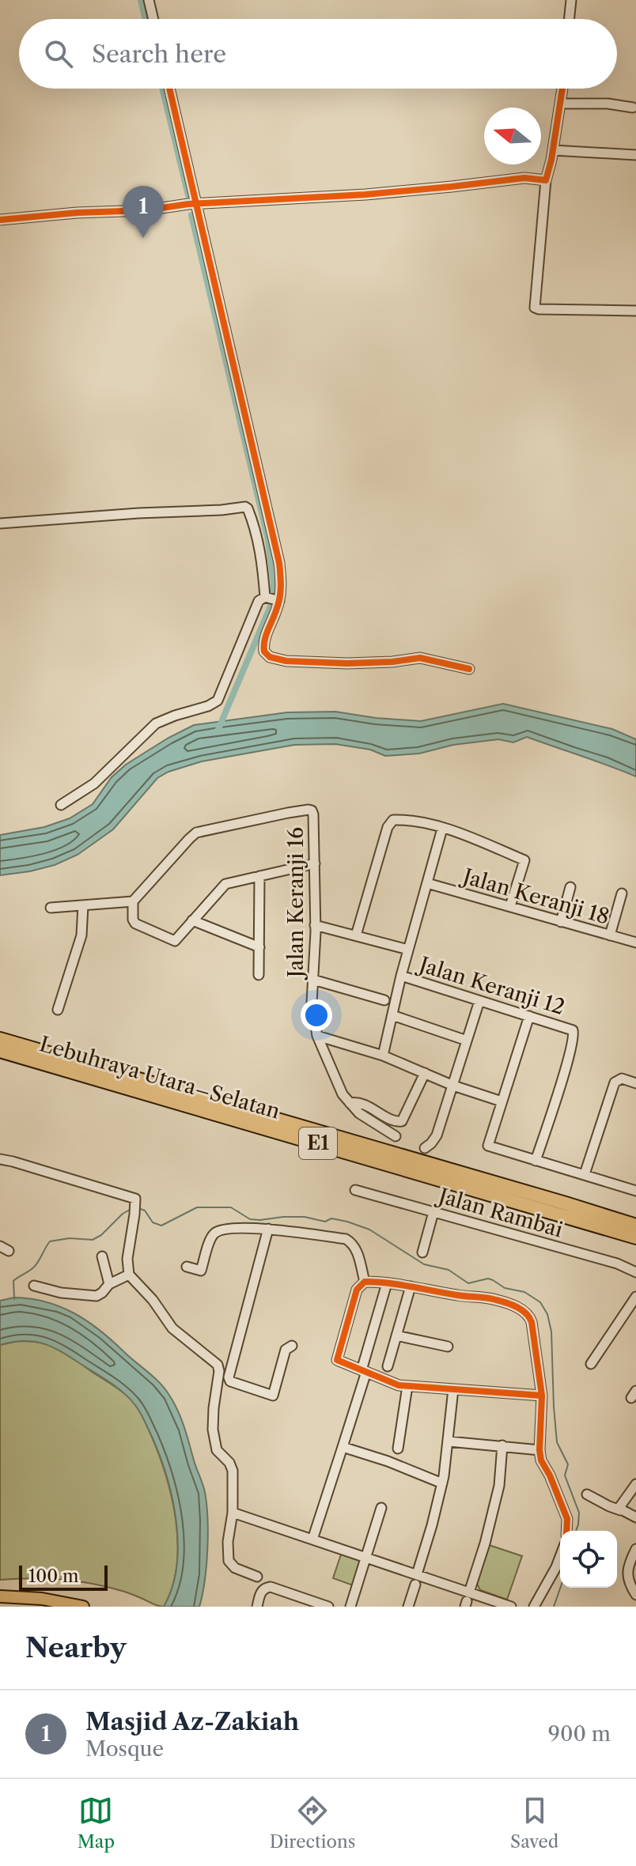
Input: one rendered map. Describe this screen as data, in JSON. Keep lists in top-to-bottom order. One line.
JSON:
{"streets":{"highway":["Lebuhraya Utara–Selatan","E1"],"street":["Jalan Keranji 18","Jalan Keranji 16","Jalan Keranji 12","Jalan Rambai"]},"scale_bar":"100 m","north":"left","page":{"search":"Search here","pins":"1","scale":"100 m","heading":"Nearby","list":[{"mark":"1","name":"Masjid Az-Zakiah","note":"Mosque","value":"900 m"}],"nav":["Map","Directions","Saved"]}}
